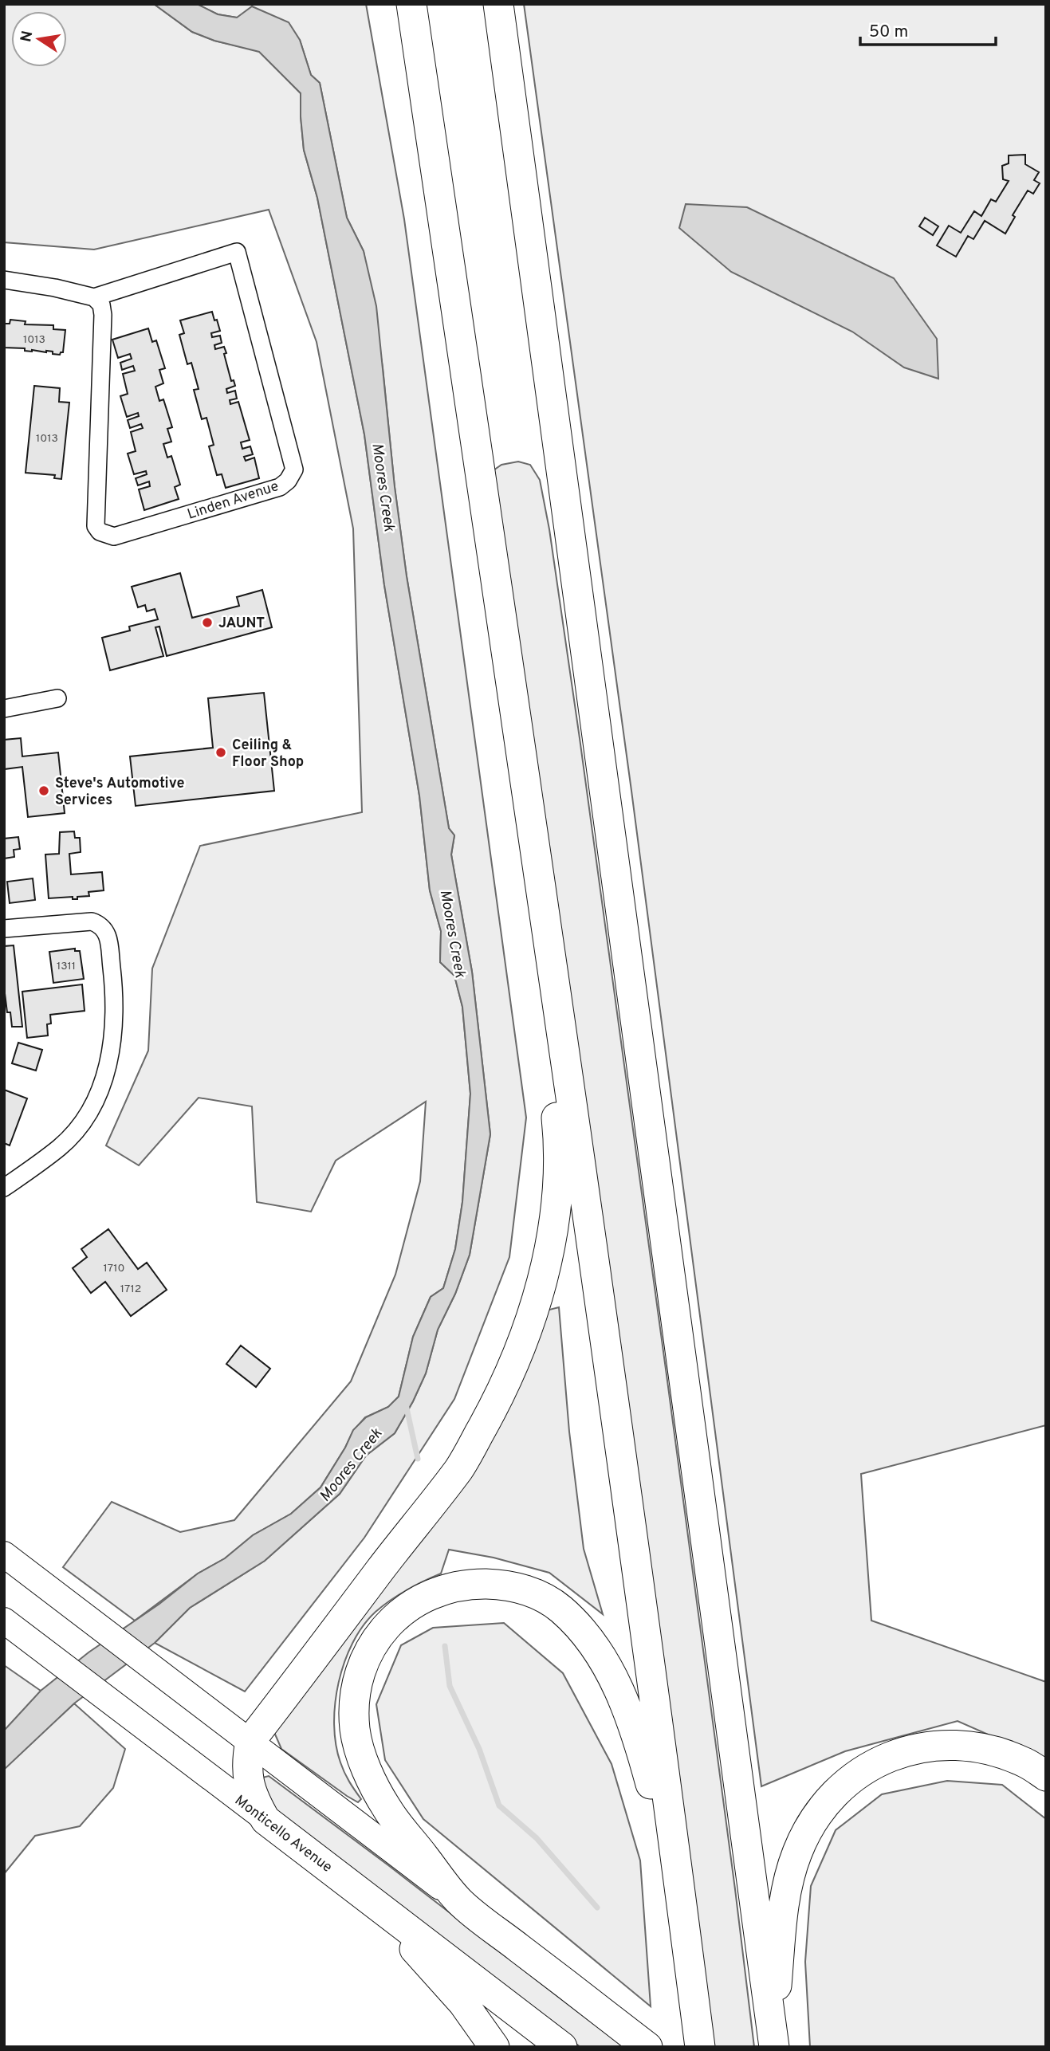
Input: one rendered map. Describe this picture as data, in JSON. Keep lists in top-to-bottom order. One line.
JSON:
{"streets":{"highway":["Monticello Avenue"],"street":["Linden Avenue"]},"water":["Moores Creek"],"places":["JAUNT","Ceiling & Floor Shop","Steve's Automotive Services"],"house_numbers":["1013","1013","1311","1710","1712"],"scale_bar":"50 m","north":"left"}
